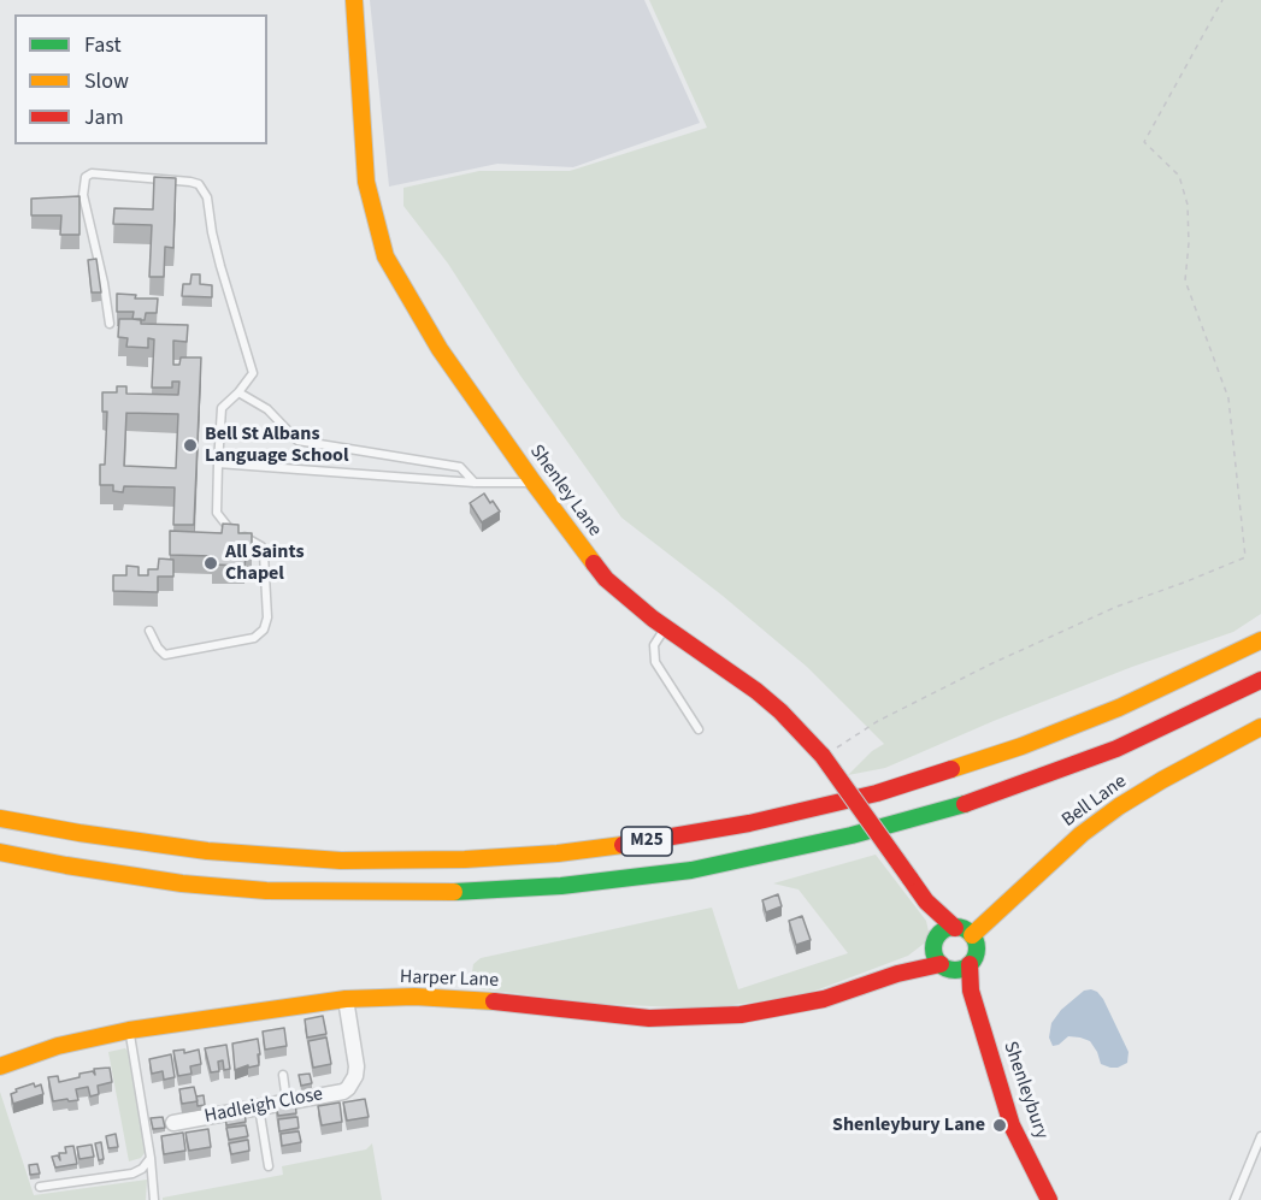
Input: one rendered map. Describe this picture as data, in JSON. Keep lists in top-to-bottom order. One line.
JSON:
{"streets":{"main road":["Shenley Lane","Bell Lane","M25","Harper Lane","Shenleybury"],"street":["Hadleigh Close"]},"crossings":[["Shenley Lane","Bell Lane"],["Shenley Lane","Harper Lane"],["Shenley Lane","Shenleybury"],["Bell Lane","Harper Lane"],["Bell Lane","Shenleybury"],["Harper Lane","Shenleybury"],["Harper Lane","Hadleigh Close"]],"places":["Bell St Albans Language School","All Saints Chapel","Shenleybury Lane"],"legend":["Fast","Slow","Jam"]}
